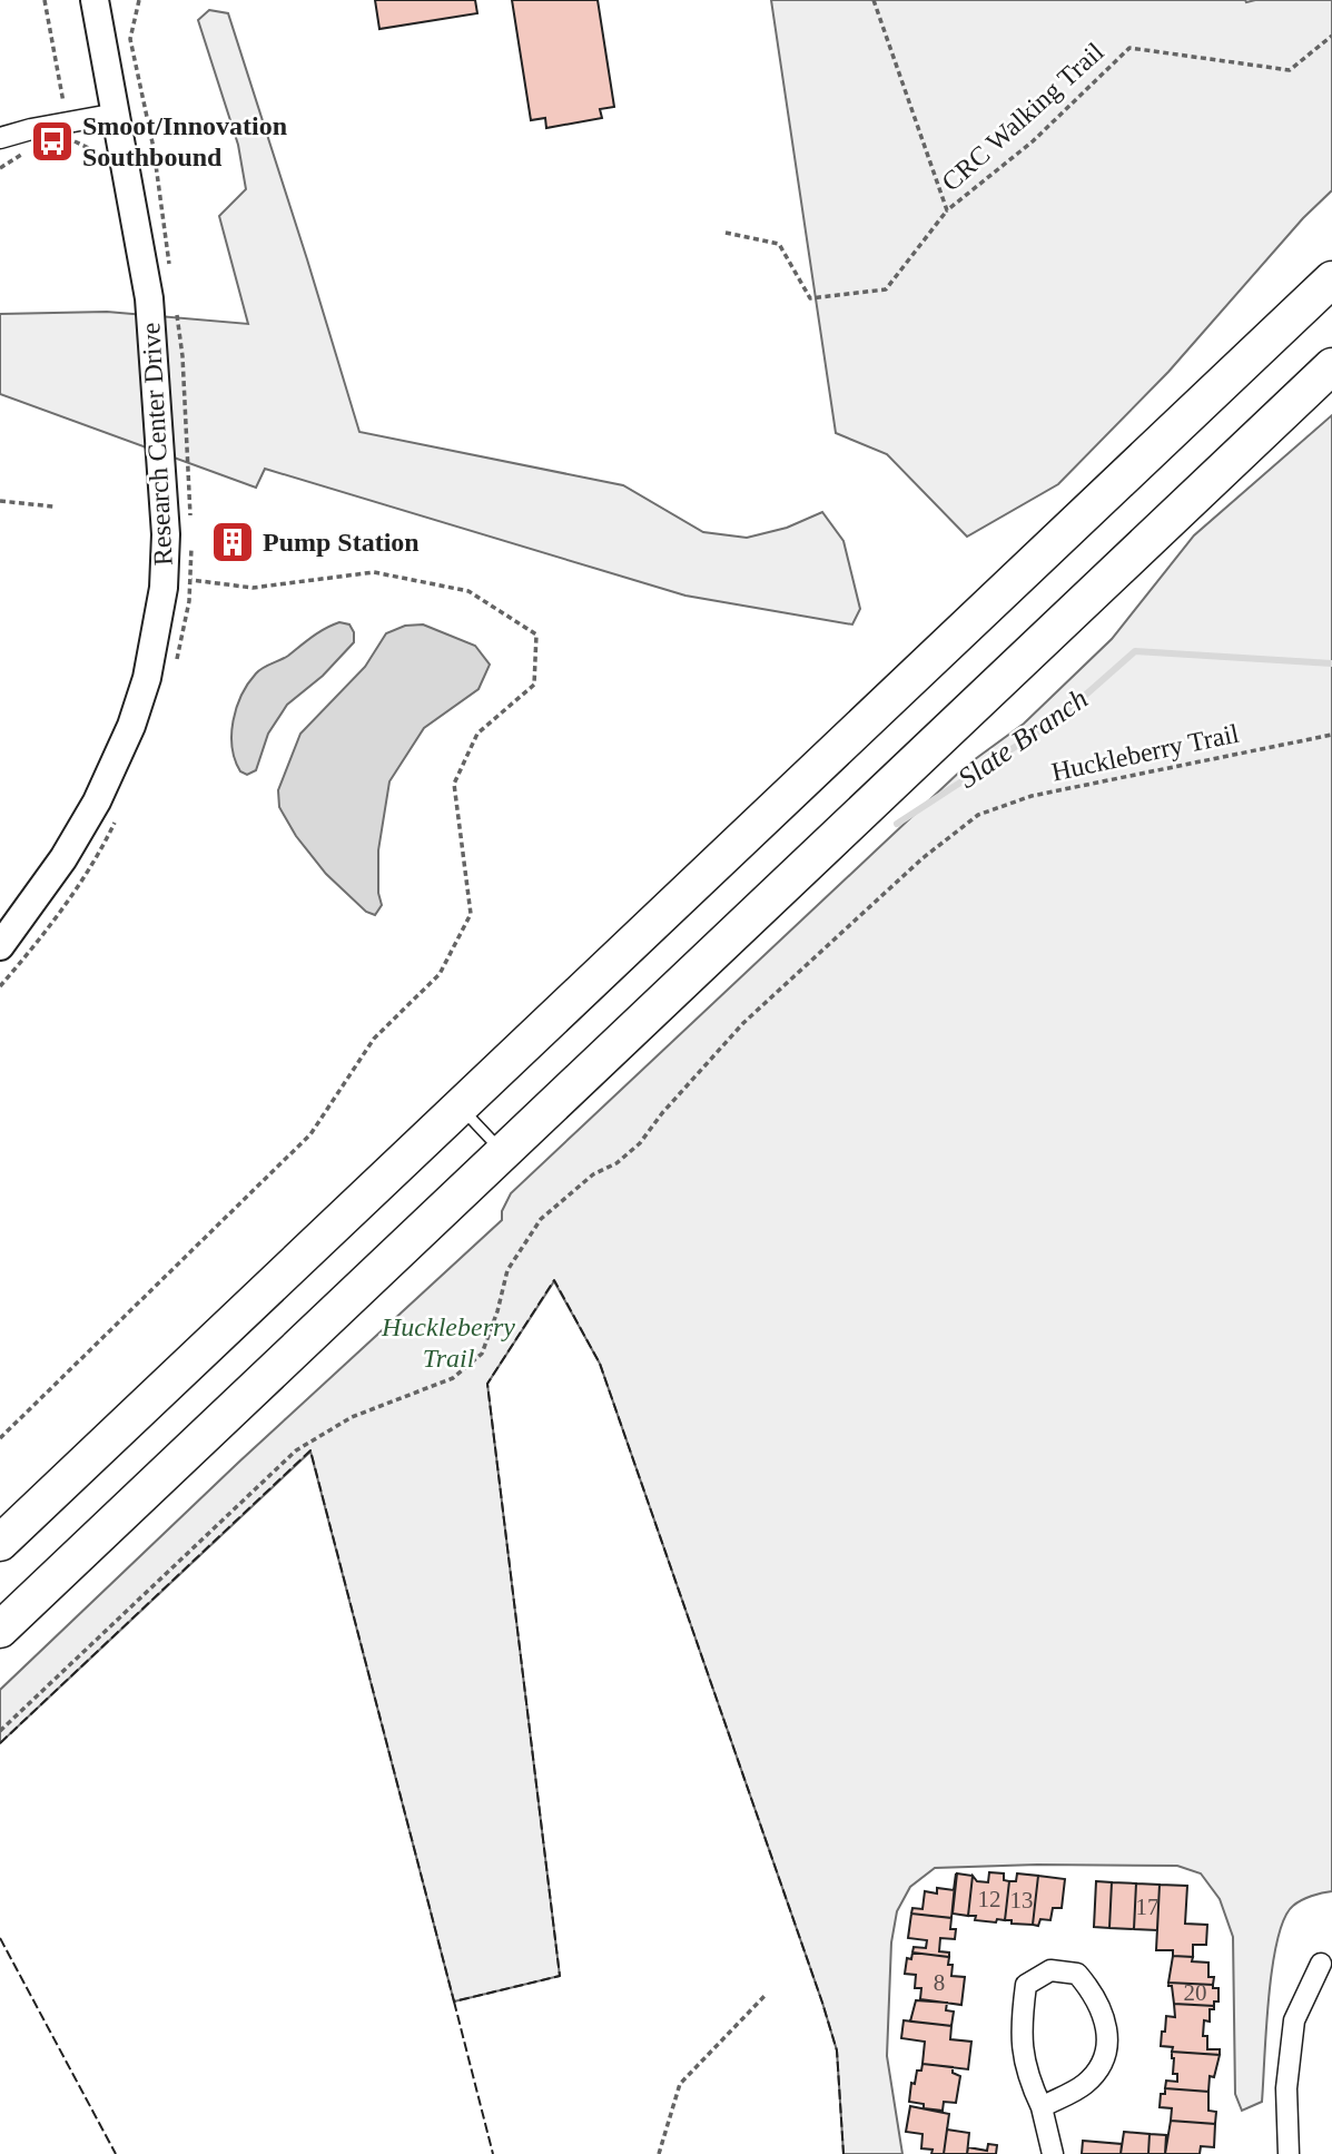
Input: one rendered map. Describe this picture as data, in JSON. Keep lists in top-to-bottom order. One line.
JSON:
{"streets":{"main road":["Research Center Drive"],"path":["CRC Walking Trail","Huckleberry Trail"]},"water":["Slate Branch"],"parks":["Huckleberry Trail"],"places":{"bus stop":["Smoot/Innovation Southbound"],"building":["Pump Station"]},"house_numbers":["12","13","17","8","20"]}
